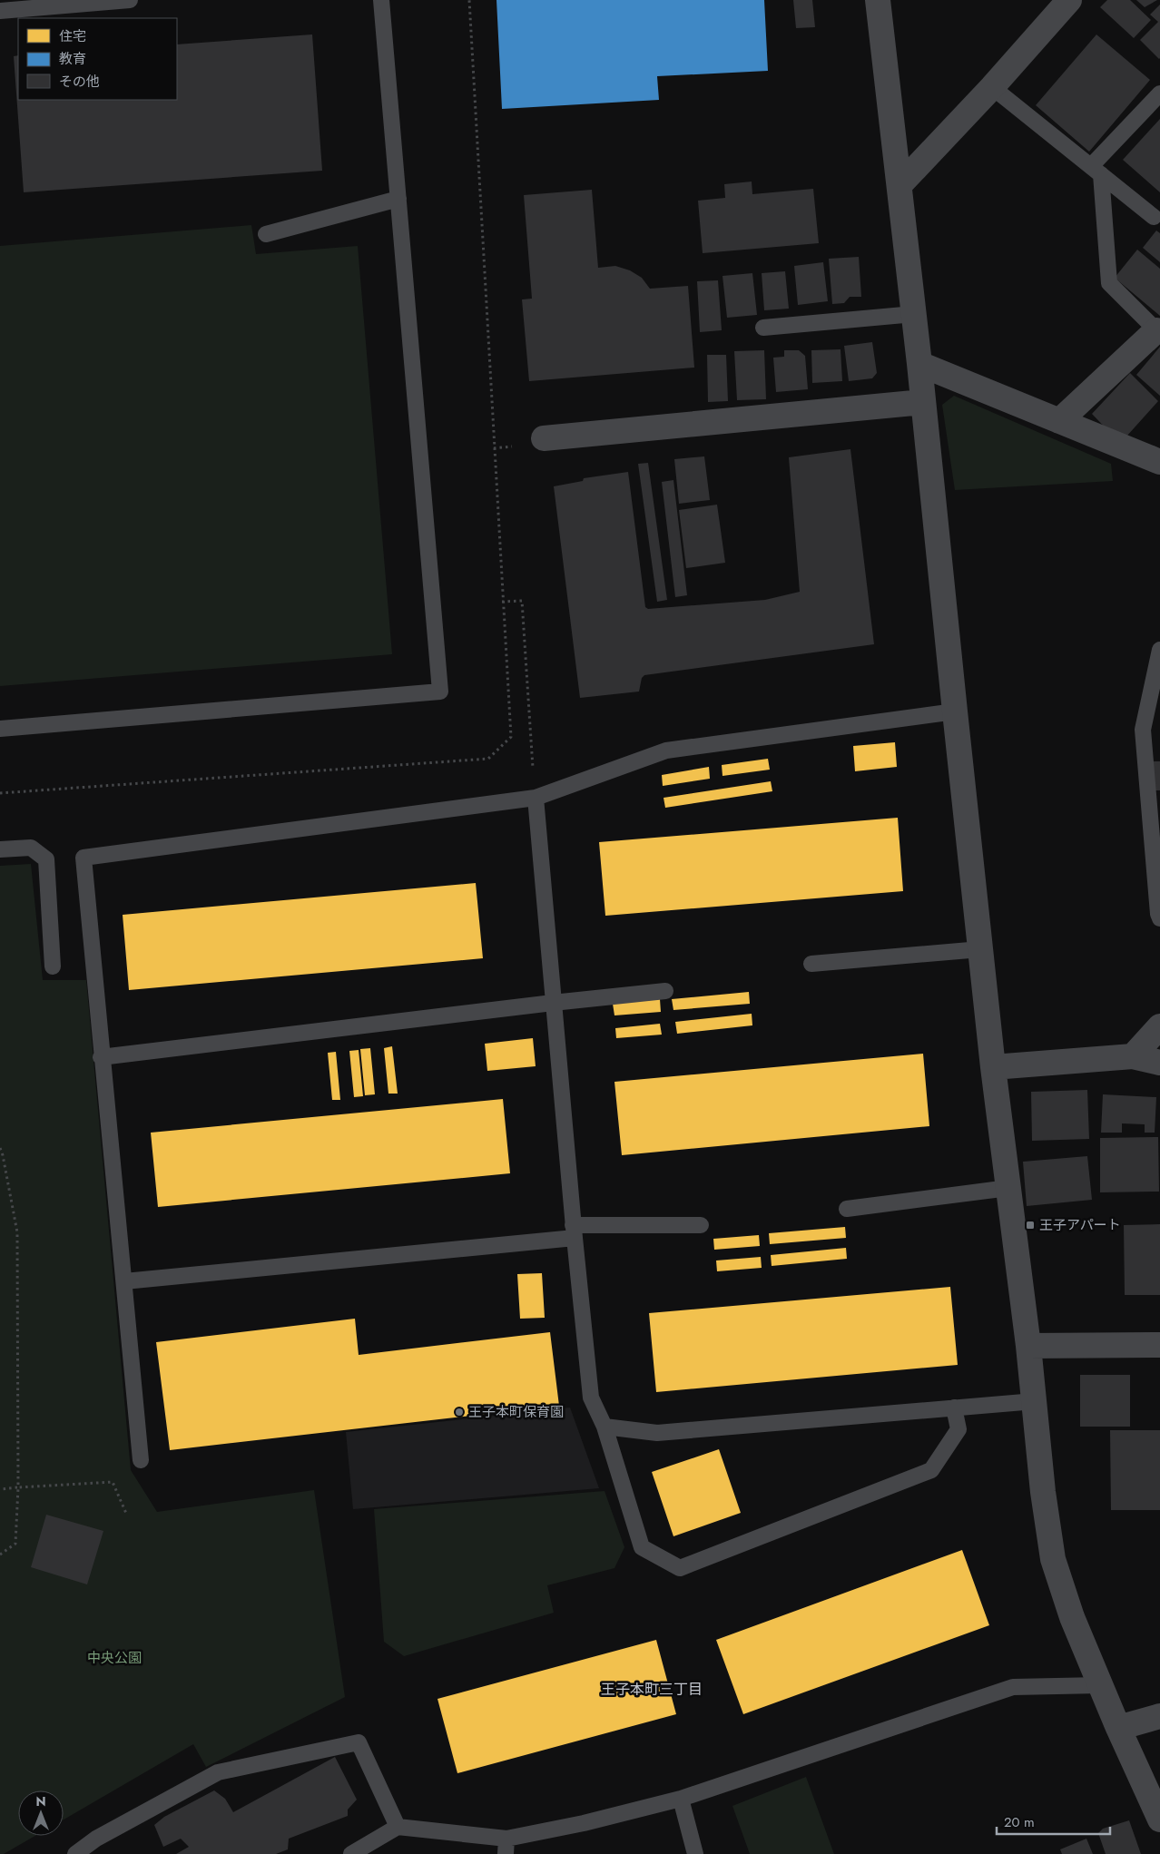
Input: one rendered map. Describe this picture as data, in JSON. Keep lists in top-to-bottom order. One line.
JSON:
{"districts":["王子本町三丁目"],"parks":["中央公園"],"places":{"transit":["王子アパート"],"other":["王子本町保育園"]},"legend":["住宅","教育","その他"],"scale_bar":"20 m","north":"top"}
